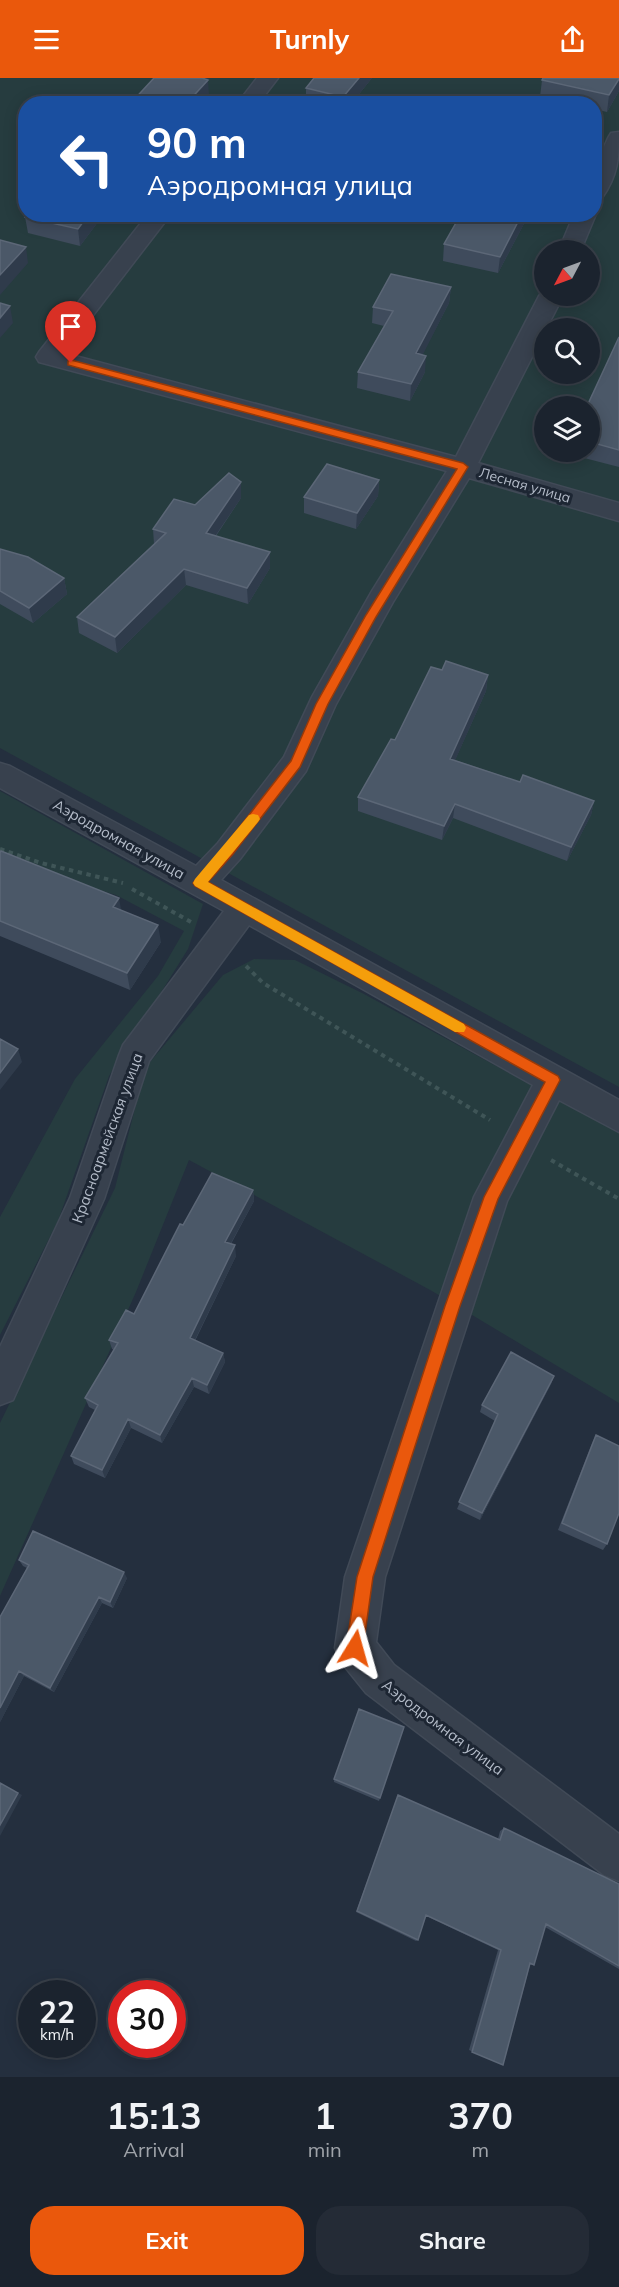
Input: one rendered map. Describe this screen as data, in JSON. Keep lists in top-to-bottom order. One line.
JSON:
{"streets":{"street":["Лесная улица","Аэродромная улица","Красноармейская улица"]},"crossings":[["Аэродромная улица","Красноармейская улица"]],"north":"bottom left","page":{"header":"Turnly","turn":["90 m","Аэродромная улица"],"speed":"22 km/h","limit":"30","eta":["15:13","Arrival","1","min","370","m"],"buttons":["Exit","Share"]}}
